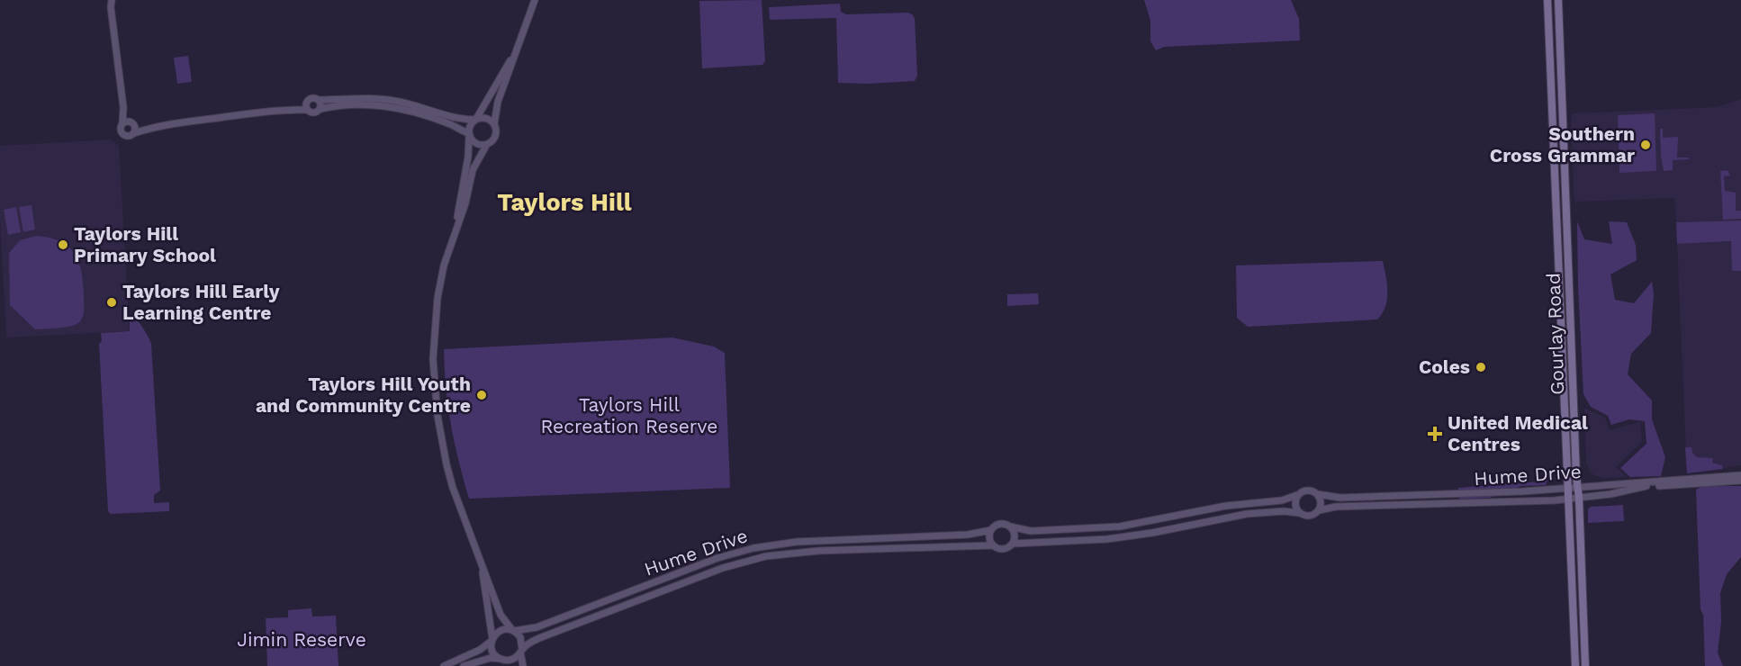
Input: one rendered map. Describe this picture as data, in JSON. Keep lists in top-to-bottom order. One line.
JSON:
{"streets":{"main road":["Gourlay Road"],"street":["Hume Drive"]},"crossings":[["Gourlay Road","Hume Drive"]],"districts":["Taylors Hill"],"parks":["Taylors Hill Recreation Reserve","Jimin Reserve"],"places":{"other":["Southern Cross Grammar","Taylors Hill Primary School","Taylors Hill Early Learning Centre","Coles","Taylors Hill Youth and Community Centre"],"health":["United Medical Centres"]}}
